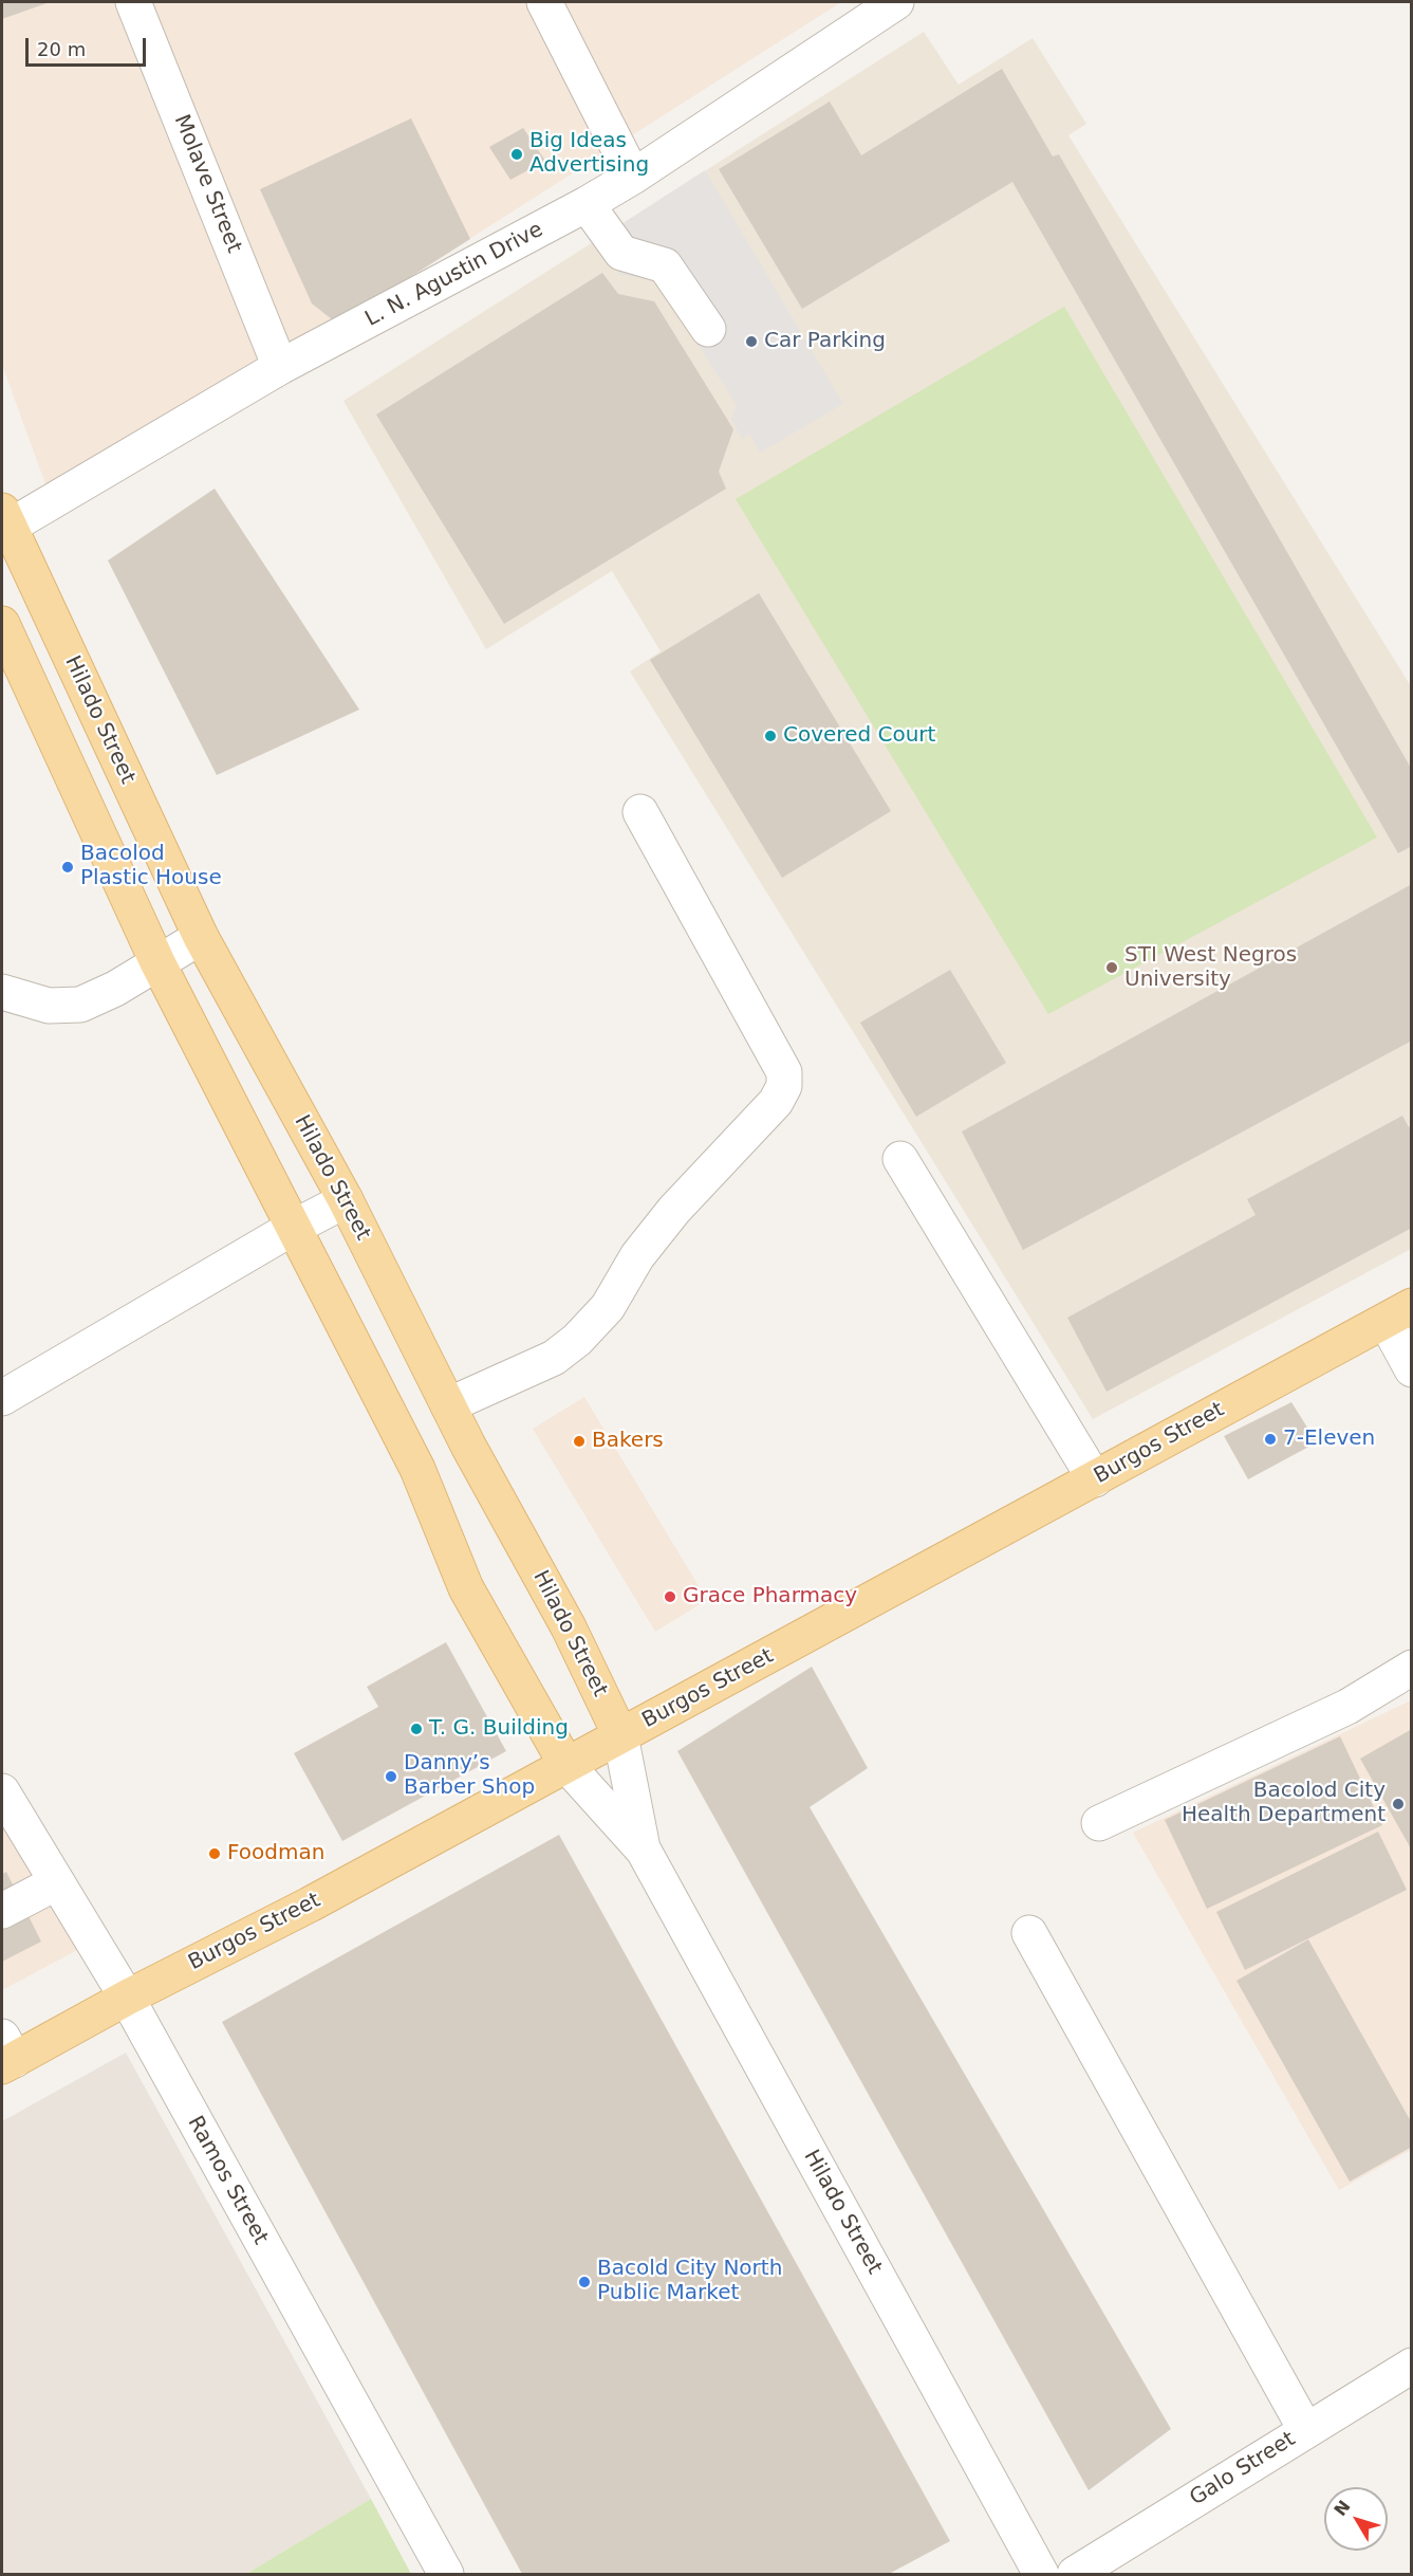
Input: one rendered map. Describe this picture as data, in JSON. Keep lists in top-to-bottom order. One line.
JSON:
{"streets":{"main road":["Hilado Street","Burgos Street"],"street":["Molave Street","L. N. Agustin Drive","Ramos Street","Galo Street"]},"crossings":[["Molave Street","L. N. Agustin Drive"],["L. N. Agustin Drive","Hilado Street"],["Hilado Street","Burgos Street"],["Burgos Street","Ramos Street"]],"places":["Big Ideas Advertising","Car Parking","Covered Court","Bacolod Plastic House","STI West Negros University","7-Eleven","Bakers","Grace Pharmacy","T. G. Building","Danny’s Barber Shop","Bacolod City Health Department","Foodman","Bacold City North Public Market"],"scale_bar":"20 m","north":"top left"}
